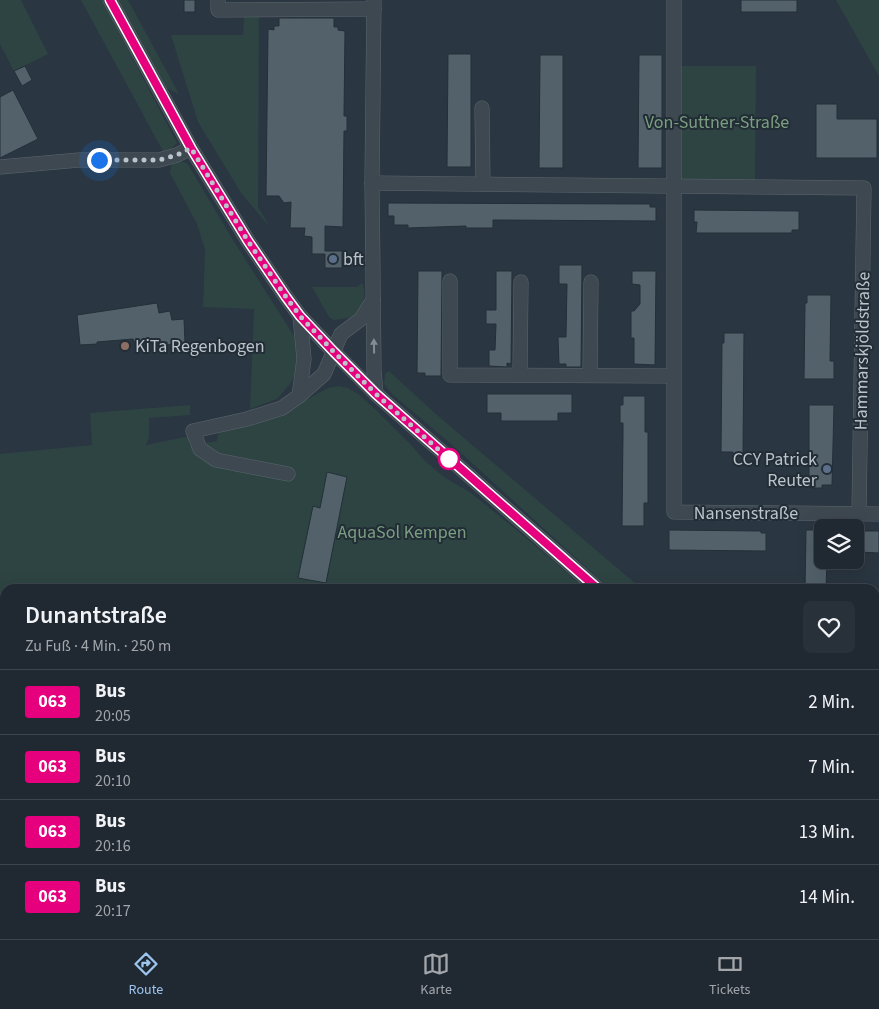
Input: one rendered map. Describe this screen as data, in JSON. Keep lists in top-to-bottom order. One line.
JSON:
{"streets":{"street":["Hammarskjöldstraße","Nansenstraße"]},"crossings":[["Hammarskjöldstraße","Nansenstraße"]],"parks":["Von-Suttner-Straße","AquaSol Kempen"],"places":["bft","KiTa Regenbogen","CCY Patrick Reuter"],"lines":["bus line 063"],"page":{"heading":["Dunantstraße","Zu Fuß · 4 Min. · 250 m"],"list":[{"mark":"063","name":"Bus","note":"20:05","value":"2 Min."},{"mark":"063","name":"Bus","note":"20:10","value":"7 Min."},{"mark":"063","name":"Bus","note":"20:16","value":"13 Min."},{"mark":"063","name":"Bus","note":"20:17","value":"14 Min."}],"tabs":["Route","Karte","Tickets"]}}
